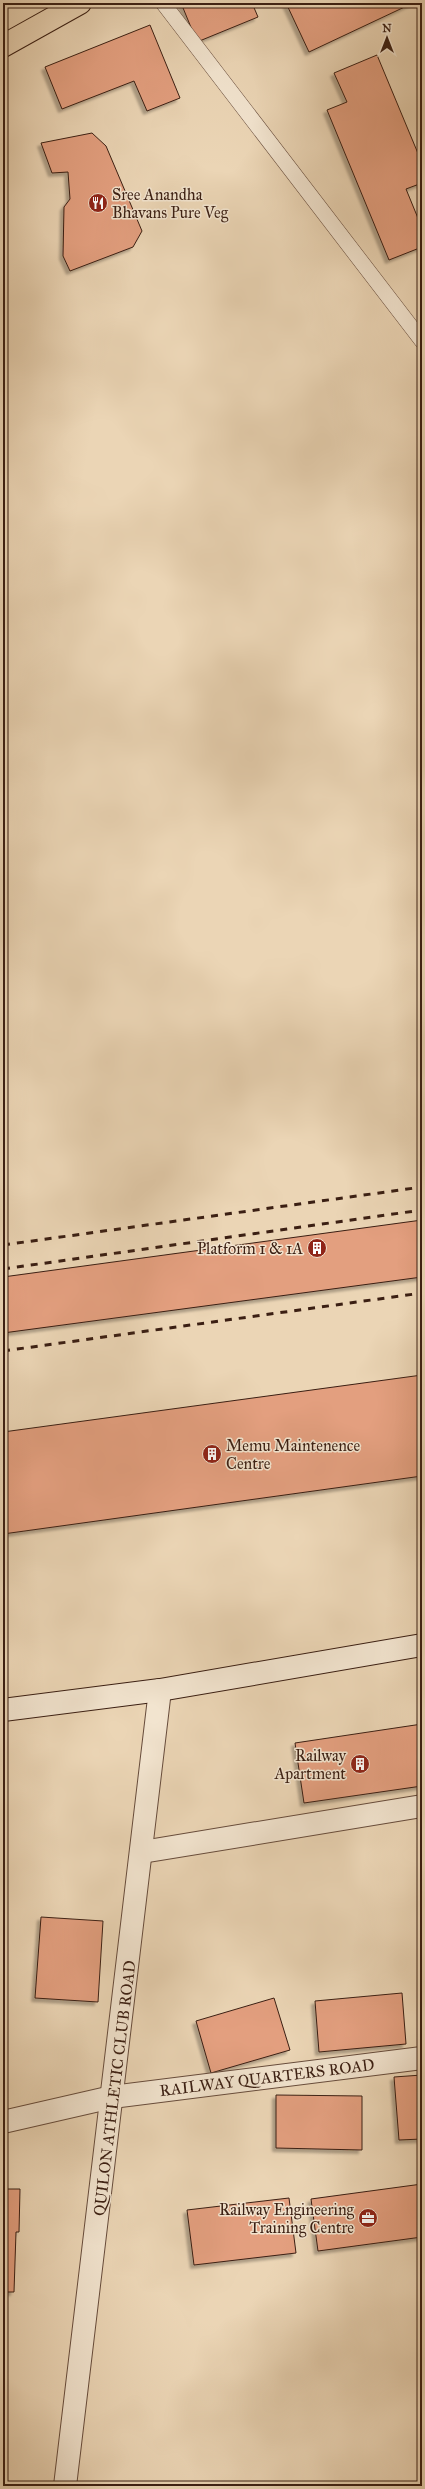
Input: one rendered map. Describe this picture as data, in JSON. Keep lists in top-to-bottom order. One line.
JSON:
{"streets":{"street":["RAILWAY QUARTERS ROAD","QUILON ATHLETIC CLUB ROAD"]},"crossings":[["RAILWAY QUARTERS ROAD","QUILON ATHLETIC CLUB ROAD"]],"places":{"restaurant":["Sree Anandha Bhavans Pure Veg"],"building":["Platform 1 & 1A","Memu Maintenence Centre","Railway Apartment"],"office":["Railway Engineering Training Centre"]},"north":"top"}
